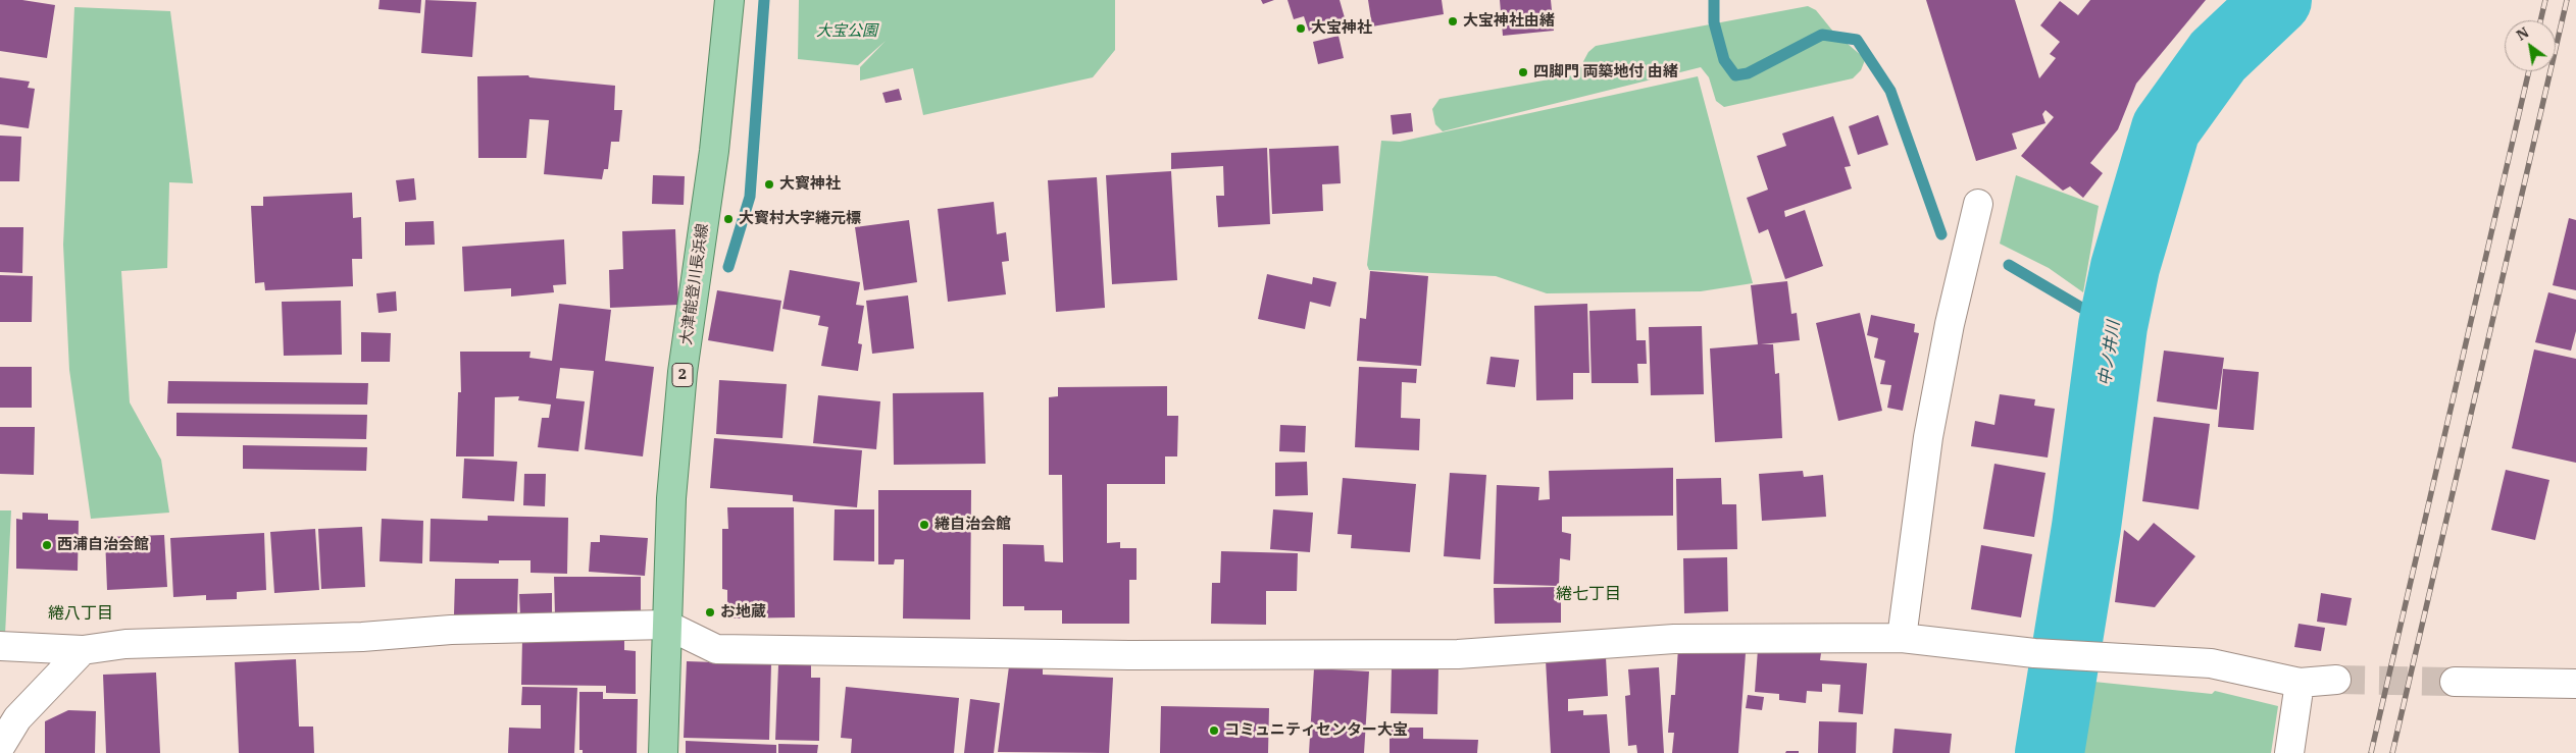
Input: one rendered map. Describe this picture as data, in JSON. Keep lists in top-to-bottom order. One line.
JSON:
{"streets":{"main road":["大津能登川長浜線","2"]},"districts":["綣七丁目","綣八丁目"],"water":["中ノ井川"],"parks":["大宝公園"],"places":["大宝神社由緒","大宝神社","四脚門 両築地付 由緒","大寳神社","大寳村大字綣元標","綣自治会館","西浦自治会館","お地蔵","コミュニティセンター大宝"],"north":"top left"}
